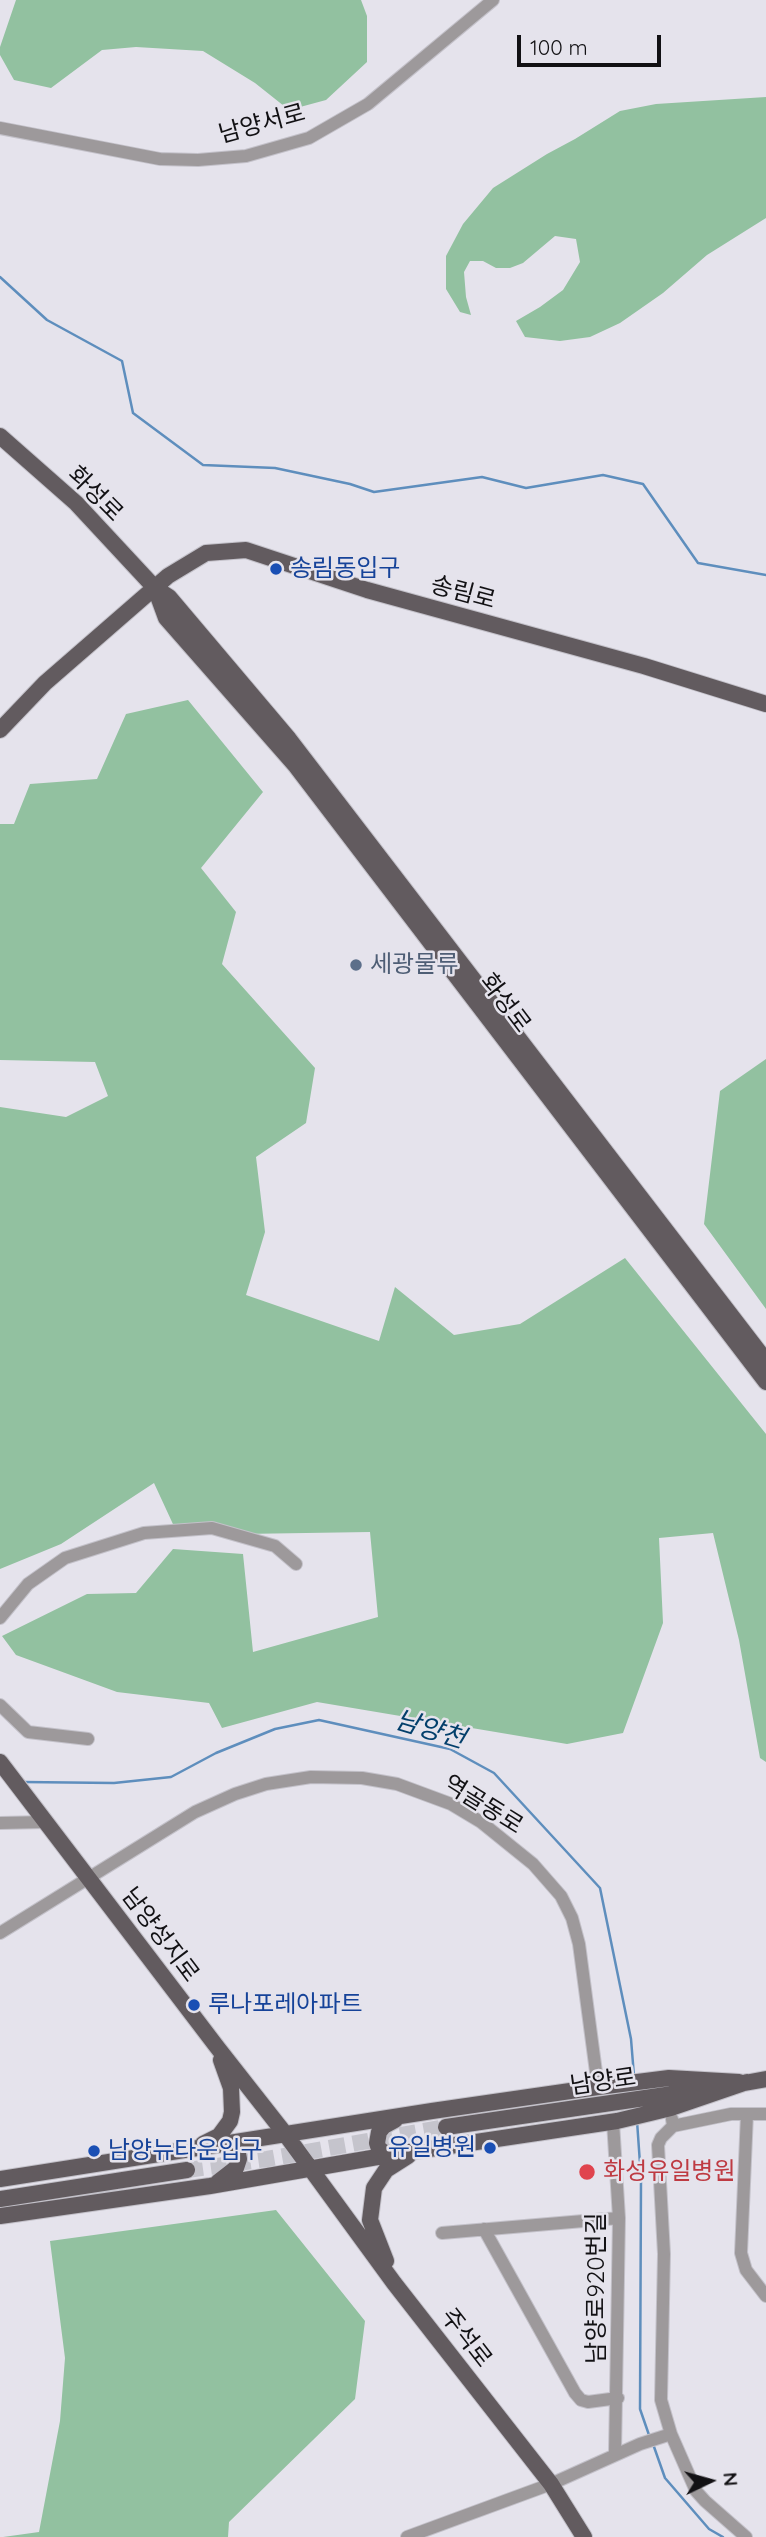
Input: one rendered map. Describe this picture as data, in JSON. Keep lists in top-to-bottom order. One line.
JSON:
{"streets":{"main road":["화성로","송림로","남양성지로","남양로","주석로"],"street":["남양서로","역골동로","남양로920번길"]},"crossings":[["화성로","송림로"],["역골동로","남양성지로"],["남양성지로","주석로"]],"water":["남양천"],"places":["송림동입구","세광물류","루나포레아파트","유일병원","남양뉴타운입구","화성유일병원"],"scale_bar":"100 m","north":"right"}
